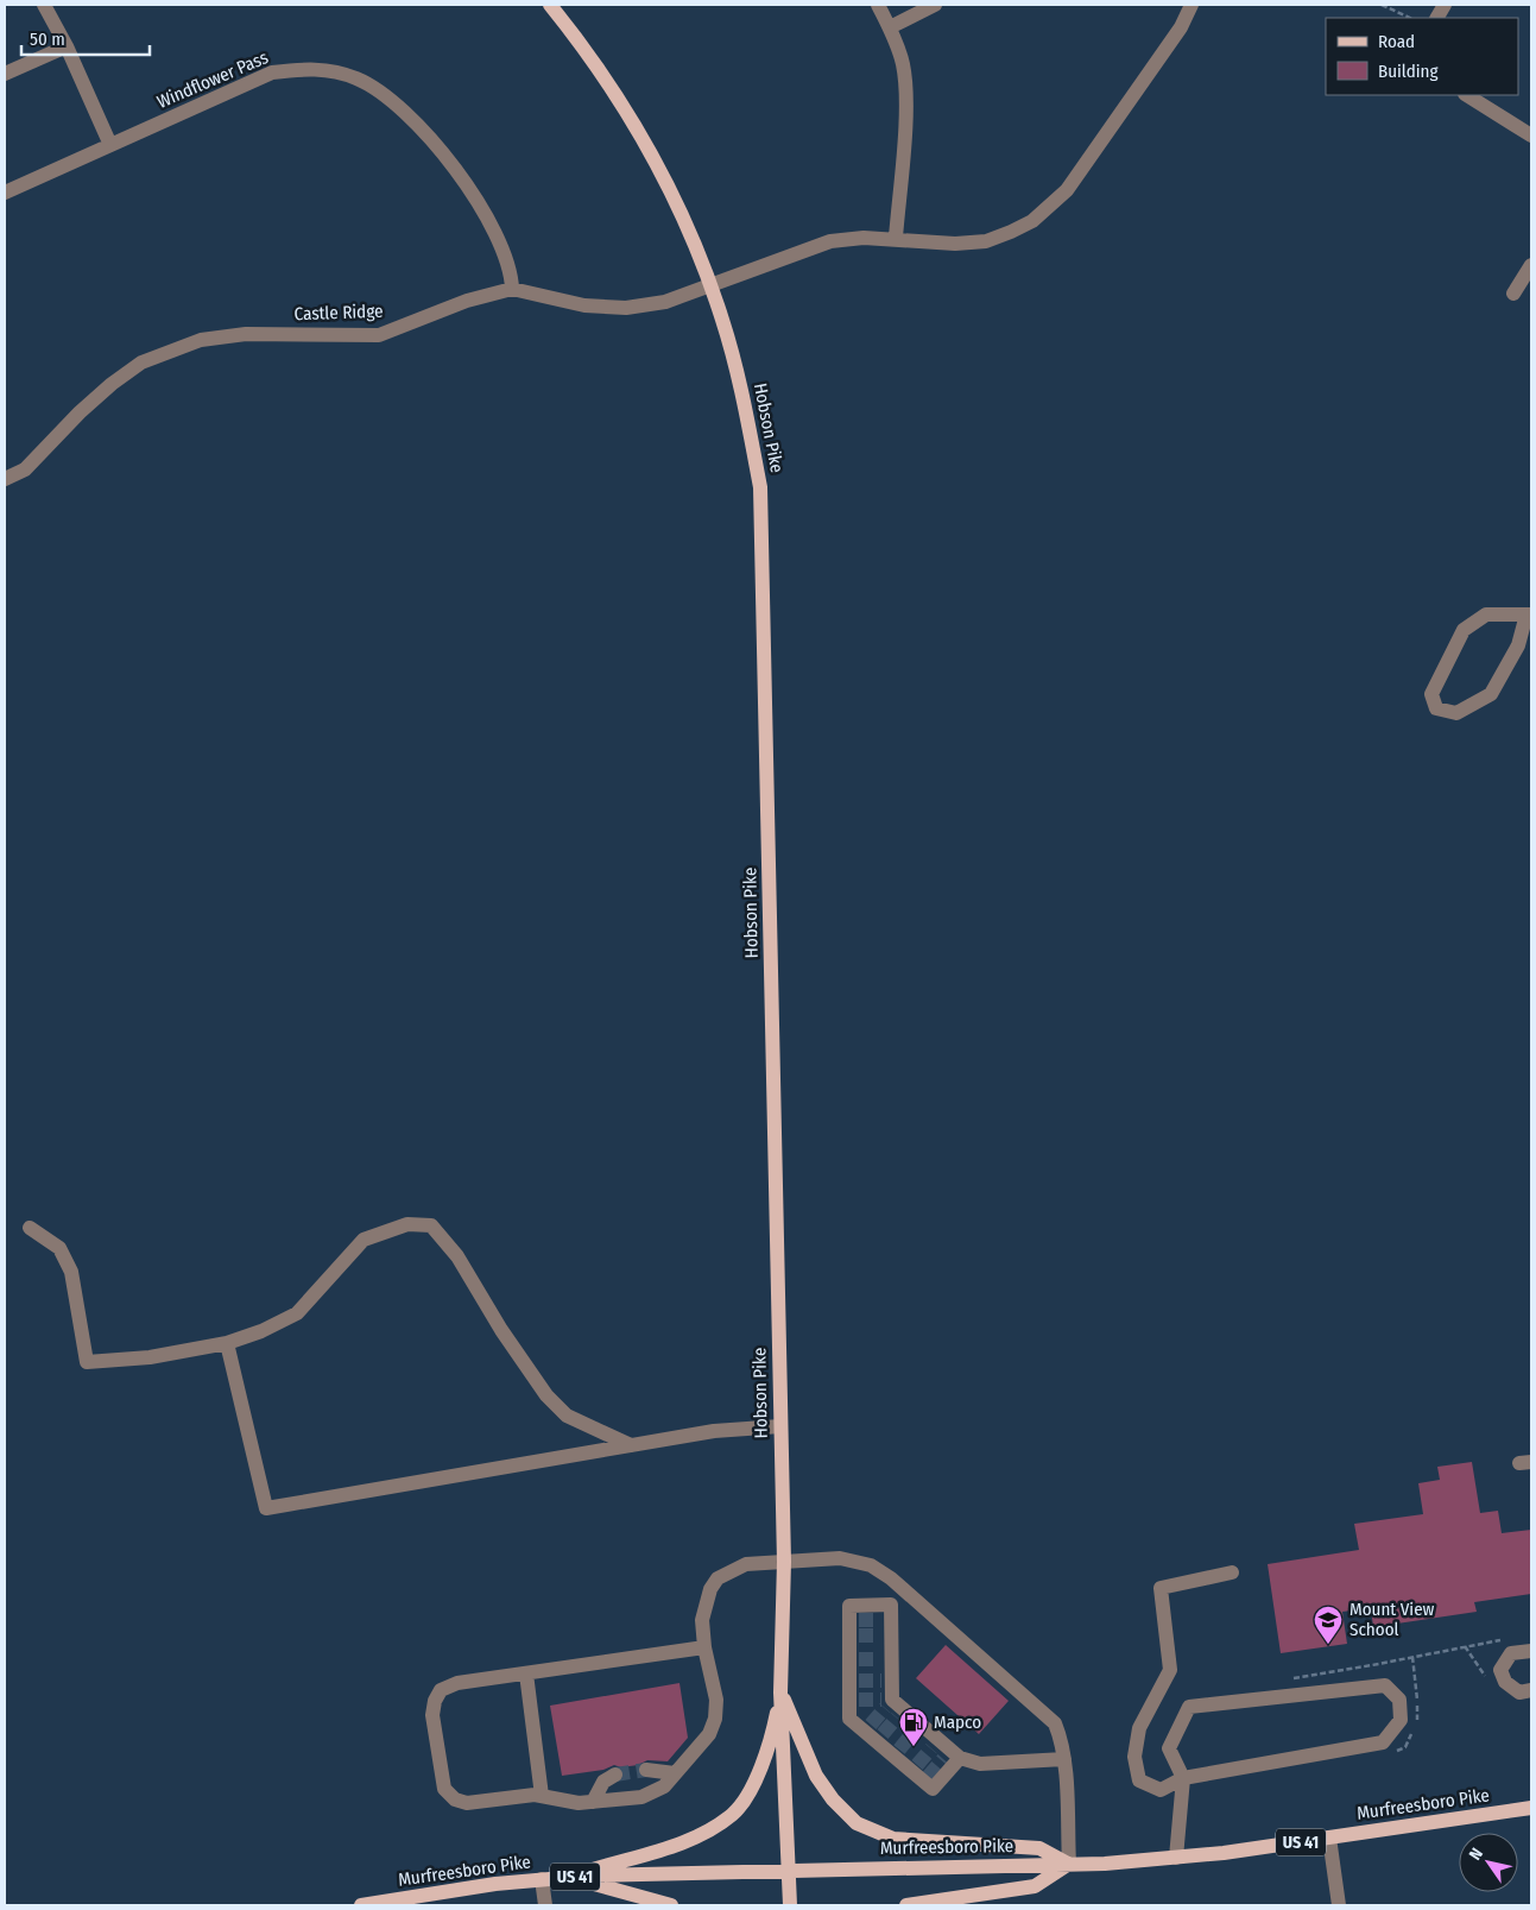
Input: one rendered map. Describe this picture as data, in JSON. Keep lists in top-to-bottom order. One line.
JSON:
{"streets":{"main road":["Hobson Pike","Murfreesboro Pike","US 41"],"street":["Windflower Pass","Castle Ridge"]},"crossings":[["Windflower Pass","Castle Ridge"],["Hobson Pike","Murfreesboro Pike"]],"places":{"school or university":["Mount View School"],"fuel station":["Mapco"]},"legend":["Road","Building"],"scale_bar":"50 m","north":"top left"}
